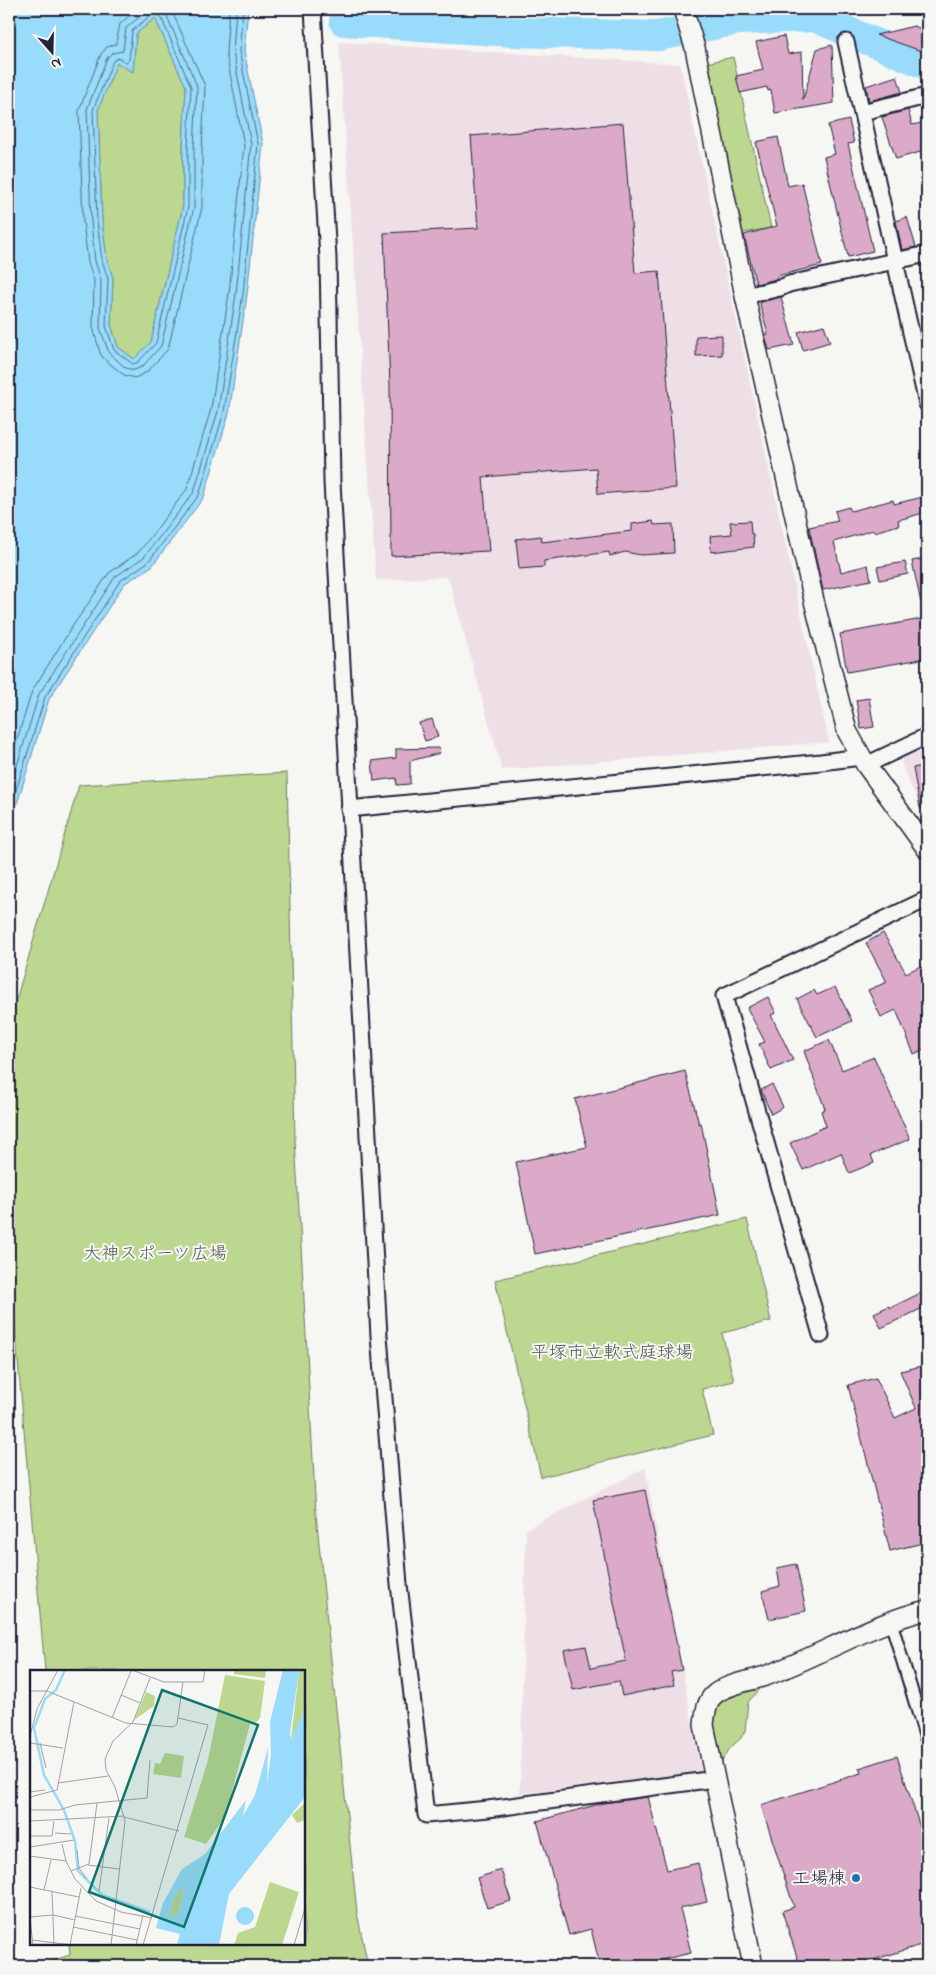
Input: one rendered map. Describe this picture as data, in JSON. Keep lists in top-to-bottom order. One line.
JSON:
{"parks":["大神スポーツ広場","平塚市立軟式庭球場"],"places":["工場棟"],"north":"bottom"}
